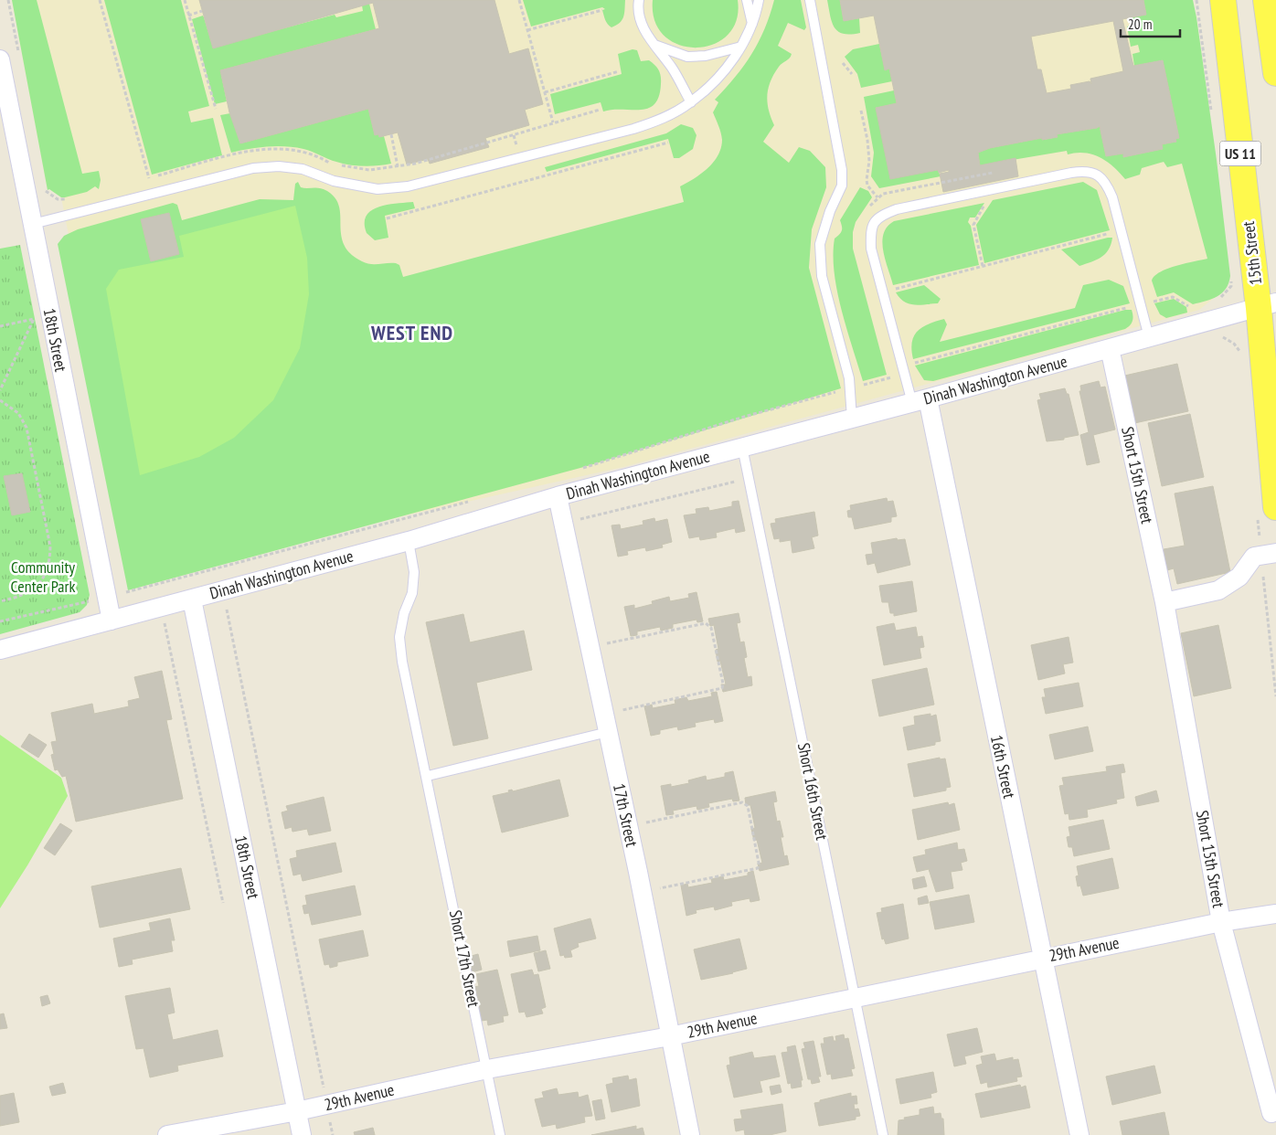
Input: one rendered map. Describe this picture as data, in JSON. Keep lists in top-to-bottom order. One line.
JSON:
{"streets":{"main road":["US 11","15th Street"],"street":["18th Street","Dinah Washington Avenue","Short 15th Street","16th Street","17th Street","29th Avenue"],"lane":["Short 16th Street","Short 17th Street"]},"crossings":[["15th Street","Dinah Washington Avenue"],["18th Street","Dinah Washington Avenue"],["18th Street","29th Avenue"],["Dinah Washington Avenue","Short 15th Street"],["Dinah Washington Avenue","16th Street"],["Dinah Washington Avenue","Short 16th Street"],["Dinah Washington Avenue","17th Street"],["Dinah Washington Avenue","Short 17th Street"],["Short 15th Street","29th Avenue"],["16th Street","29th Avenue"],["Short 16th Street","29th Avenue"],["17th Street","29th Avenue"],["29th Avenue","Short 17th Street"]],"districts":["WEST END"],"parks":["Community Center Park"],"scale_bar":"20 m"}
